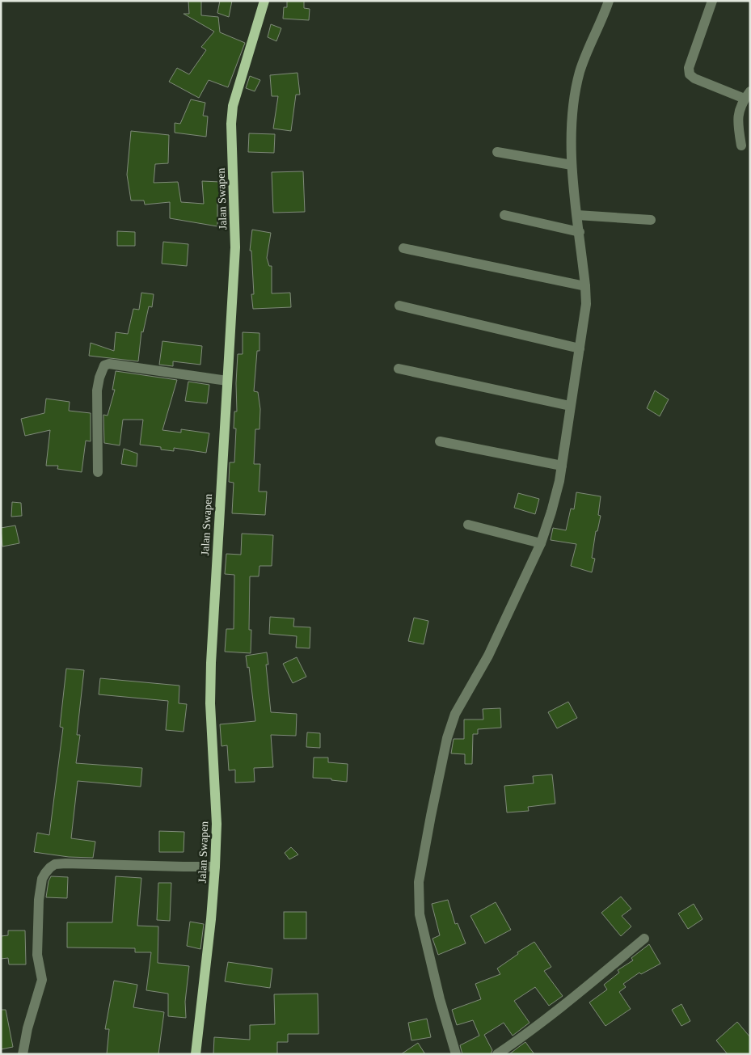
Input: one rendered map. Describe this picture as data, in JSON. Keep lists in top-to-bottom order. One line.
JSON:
{"streets":{"main road":["Jalan Swapen"]}}
